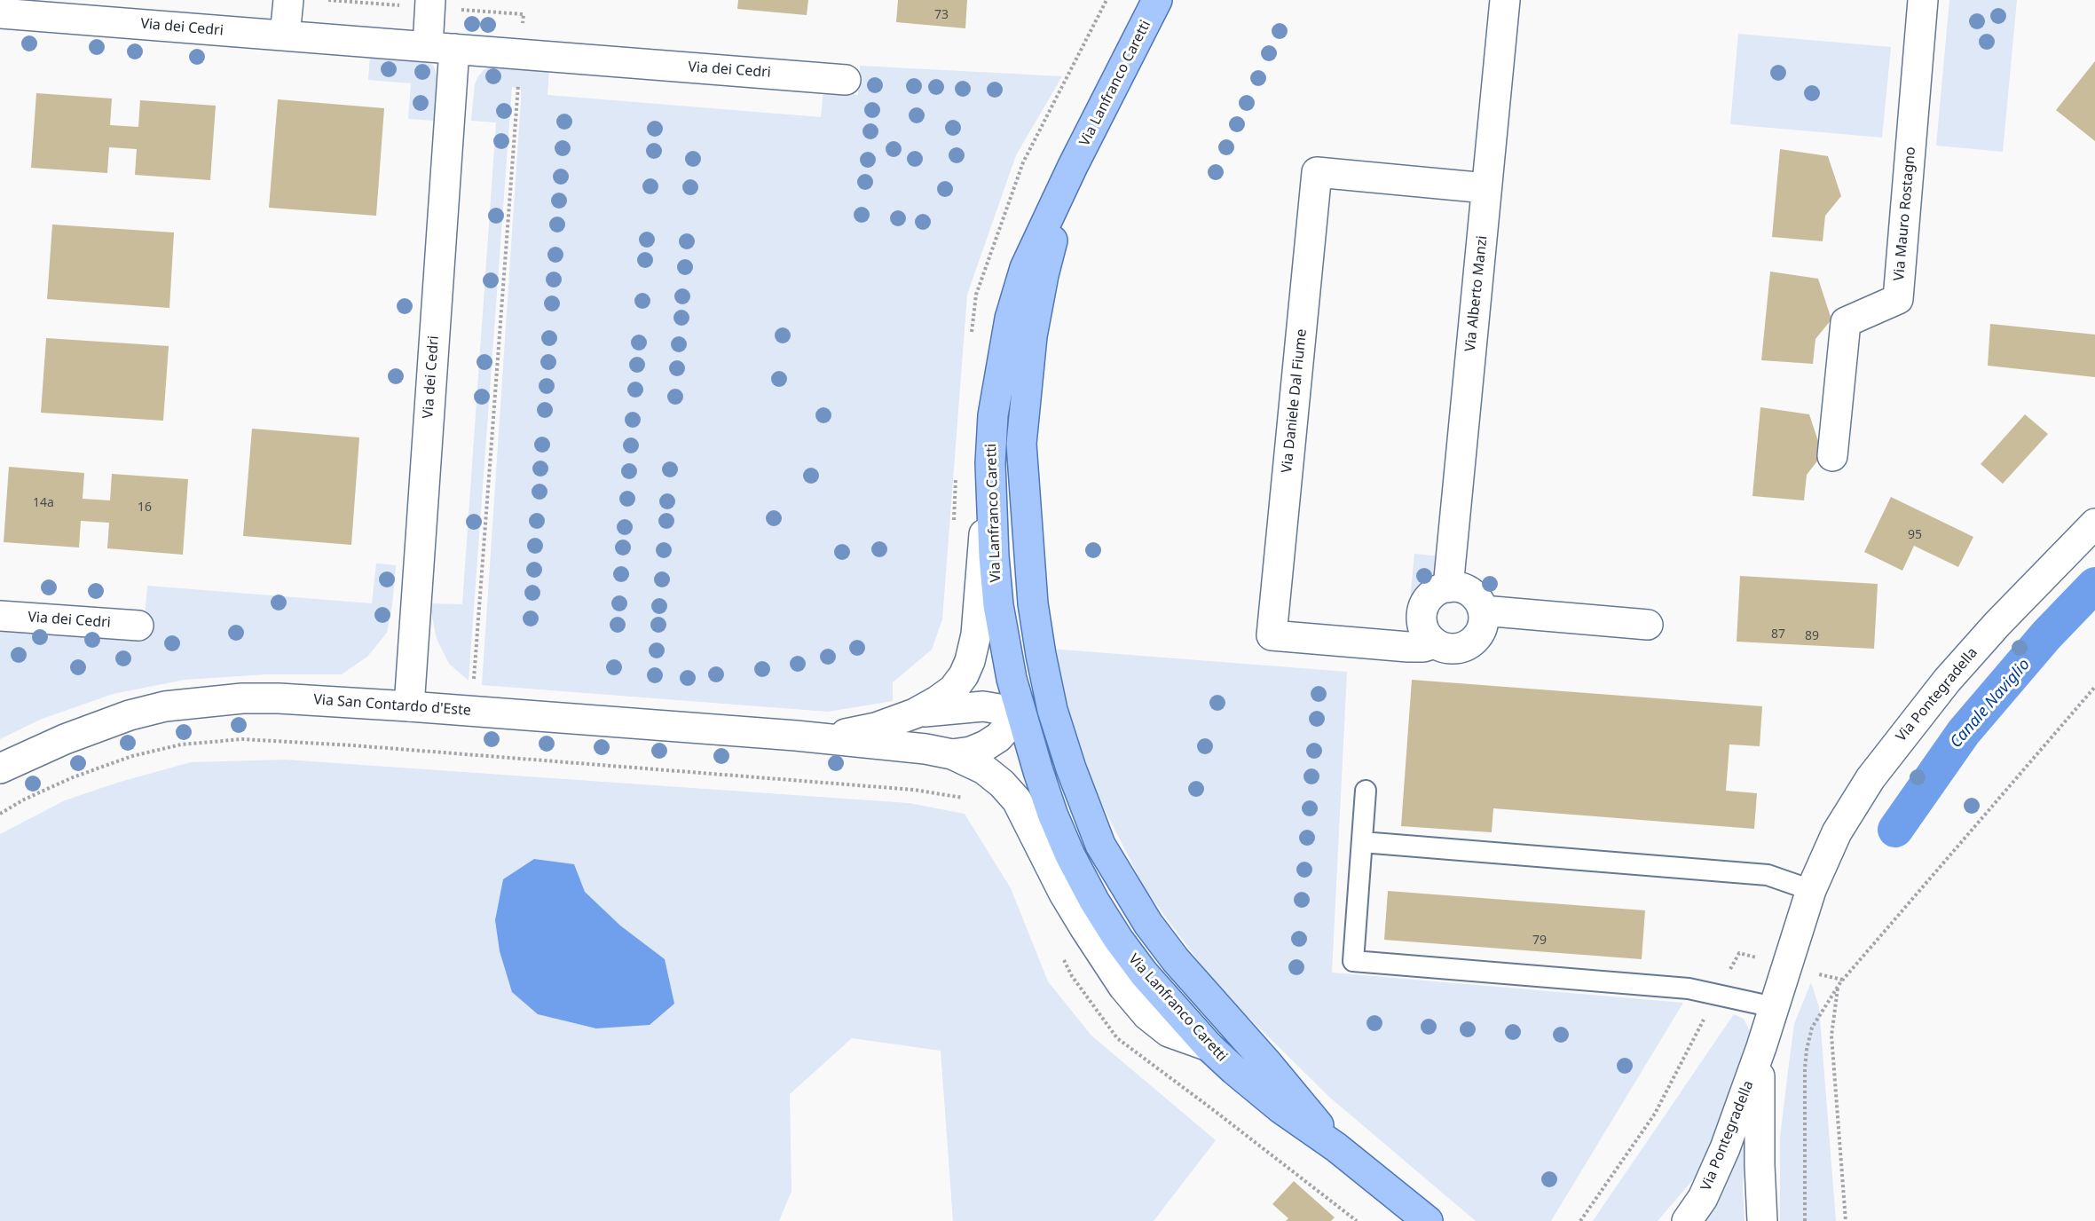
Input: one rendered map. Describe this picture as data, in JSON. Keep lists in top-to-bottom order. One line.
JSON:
{"streets":{"main road":["Via Lanfranco Caretti"],"street":["Via dei Cedri","Via Mauro Rostagno","Via Alberto Manzi","Via Daniele Dal Fiume","Via Pontegradella","Via San Contardo d'Este"]},"crossings":[["Via dei Cedri","Via San Contardo d'Este"],["Via Lanfranco Caretti","Via San Contardo d'Este"],["Via Alberto Manzi","Via Daniele Dal Fiume"]],"water":["Canale Naviglio"],"house_numbers":["73","14a","16","95","87","89","79"]}
